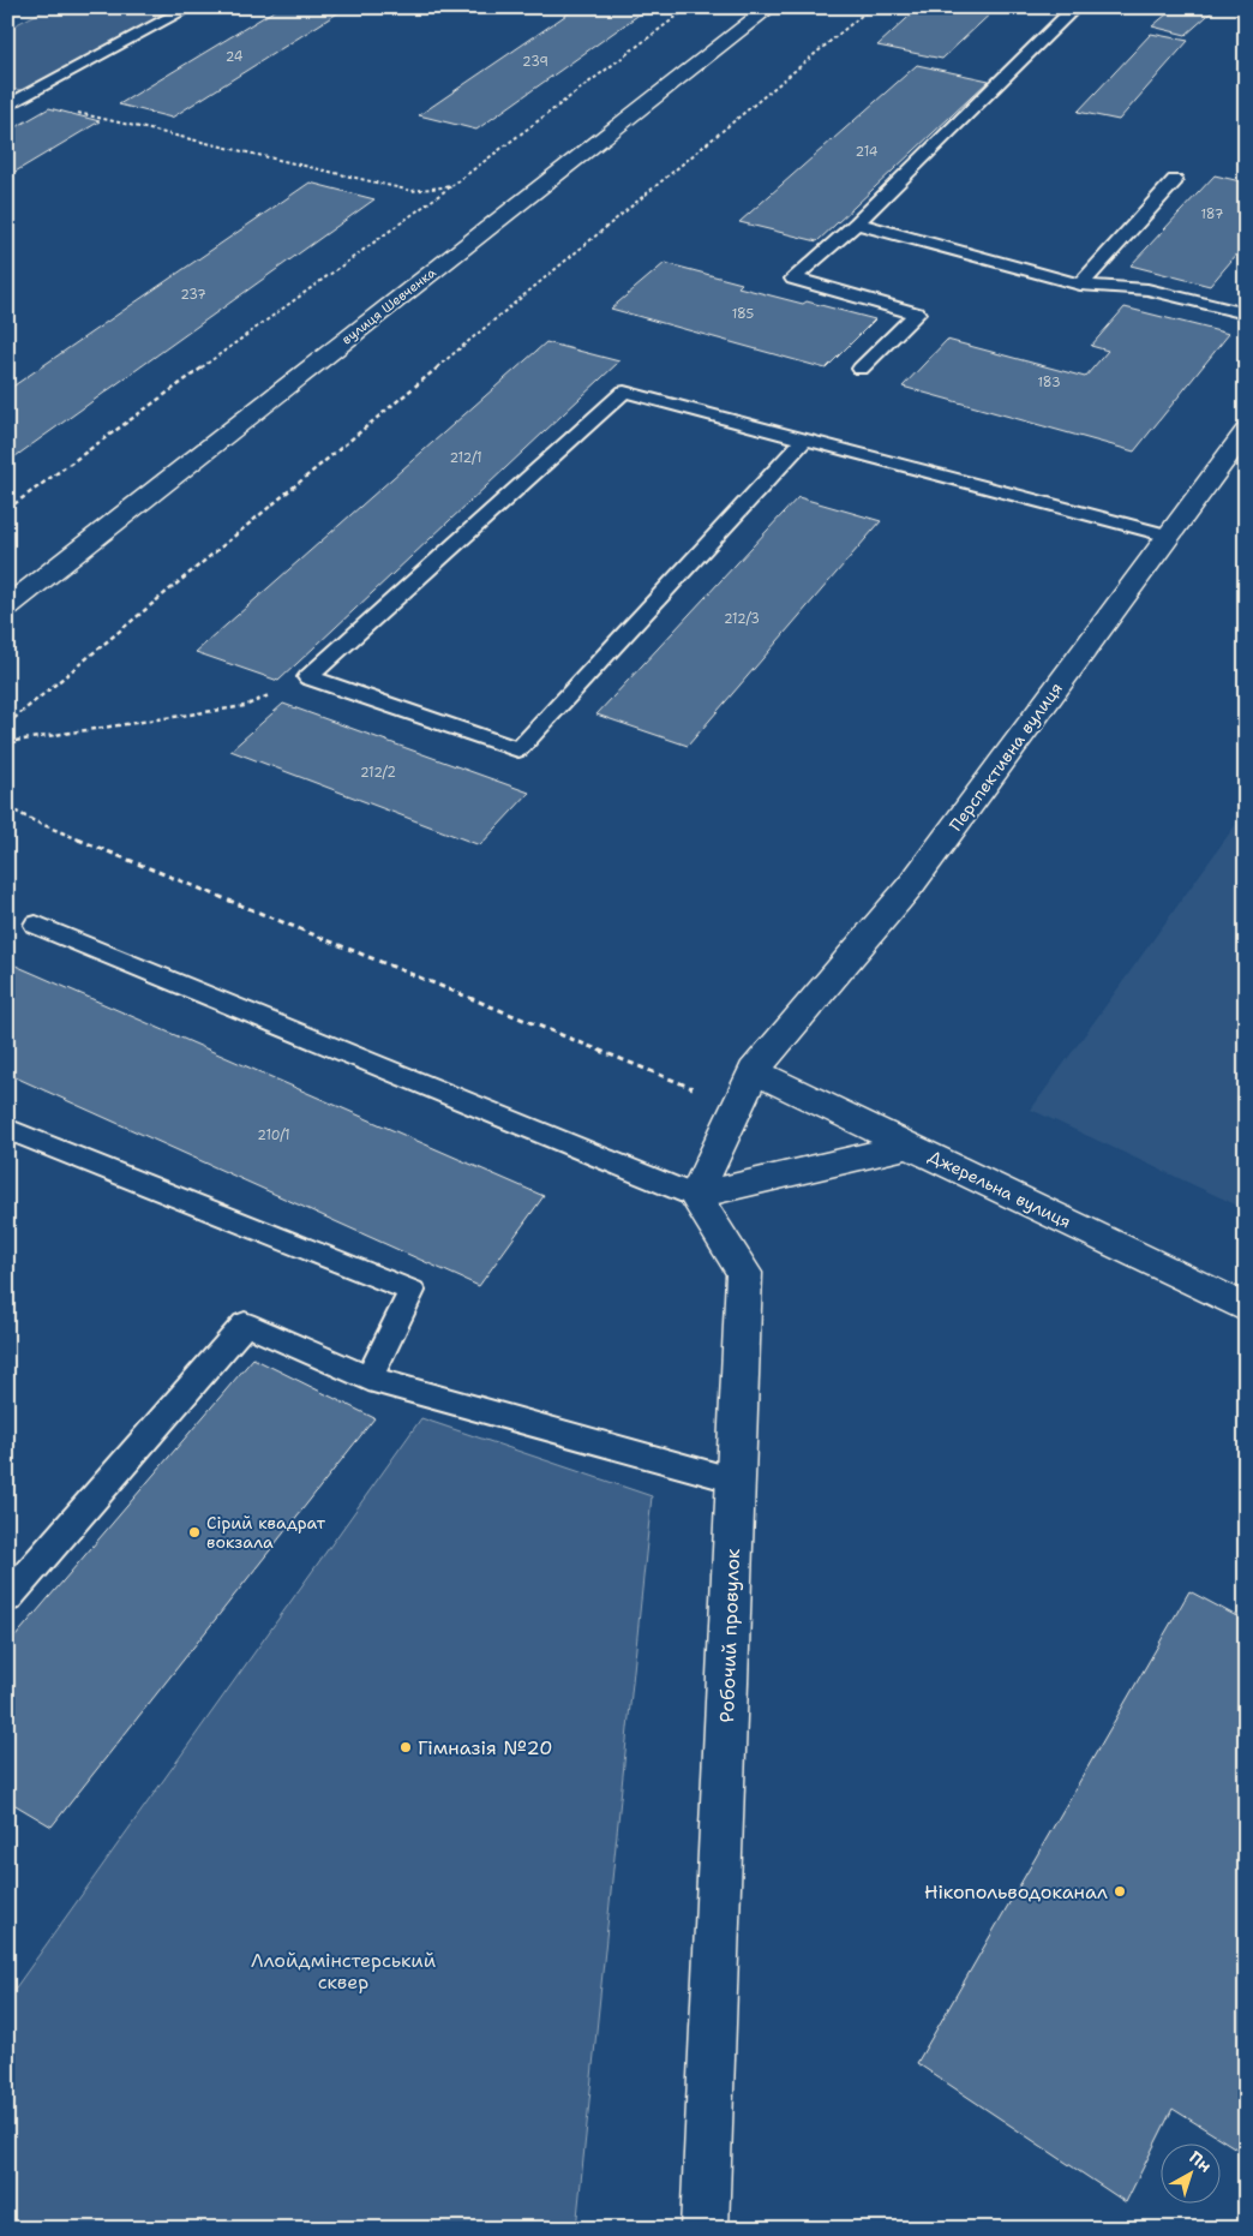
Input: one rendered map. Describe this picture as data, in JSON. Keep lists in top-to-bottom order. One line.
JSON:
{"streets":{"street":["вулиця Шевченка","Перспективна вулиця","Джерельна вулиця","Робочий провулок"]},"crossings":[["Перспективна вулиця","Джерельна вулиця"]],"parks":["Ллойдмінстерський сквер"],"places":["Сірий квадрат вокзала","Гімназія №20","Нікопольводоканал"],"house_numbers":["24","239","214","187","237","185","183","212/1","212/3","212/2","210/1"],"north":"top right"}
